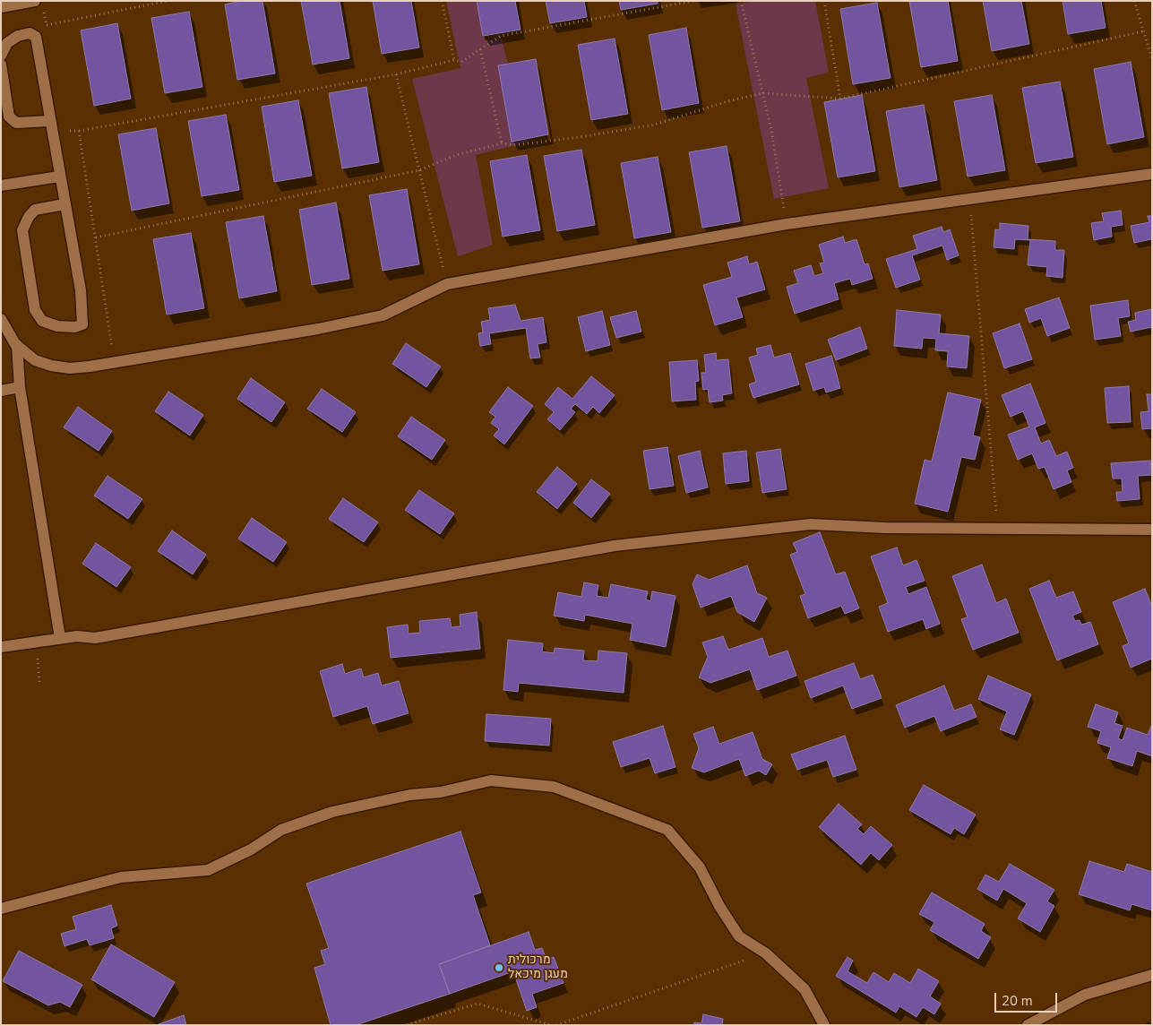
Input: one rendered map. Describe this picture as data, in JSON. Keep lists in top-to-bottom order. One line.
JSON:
{"places":["מרכולית מעגן מיכאל"],"scale_bar":"20 m"}
